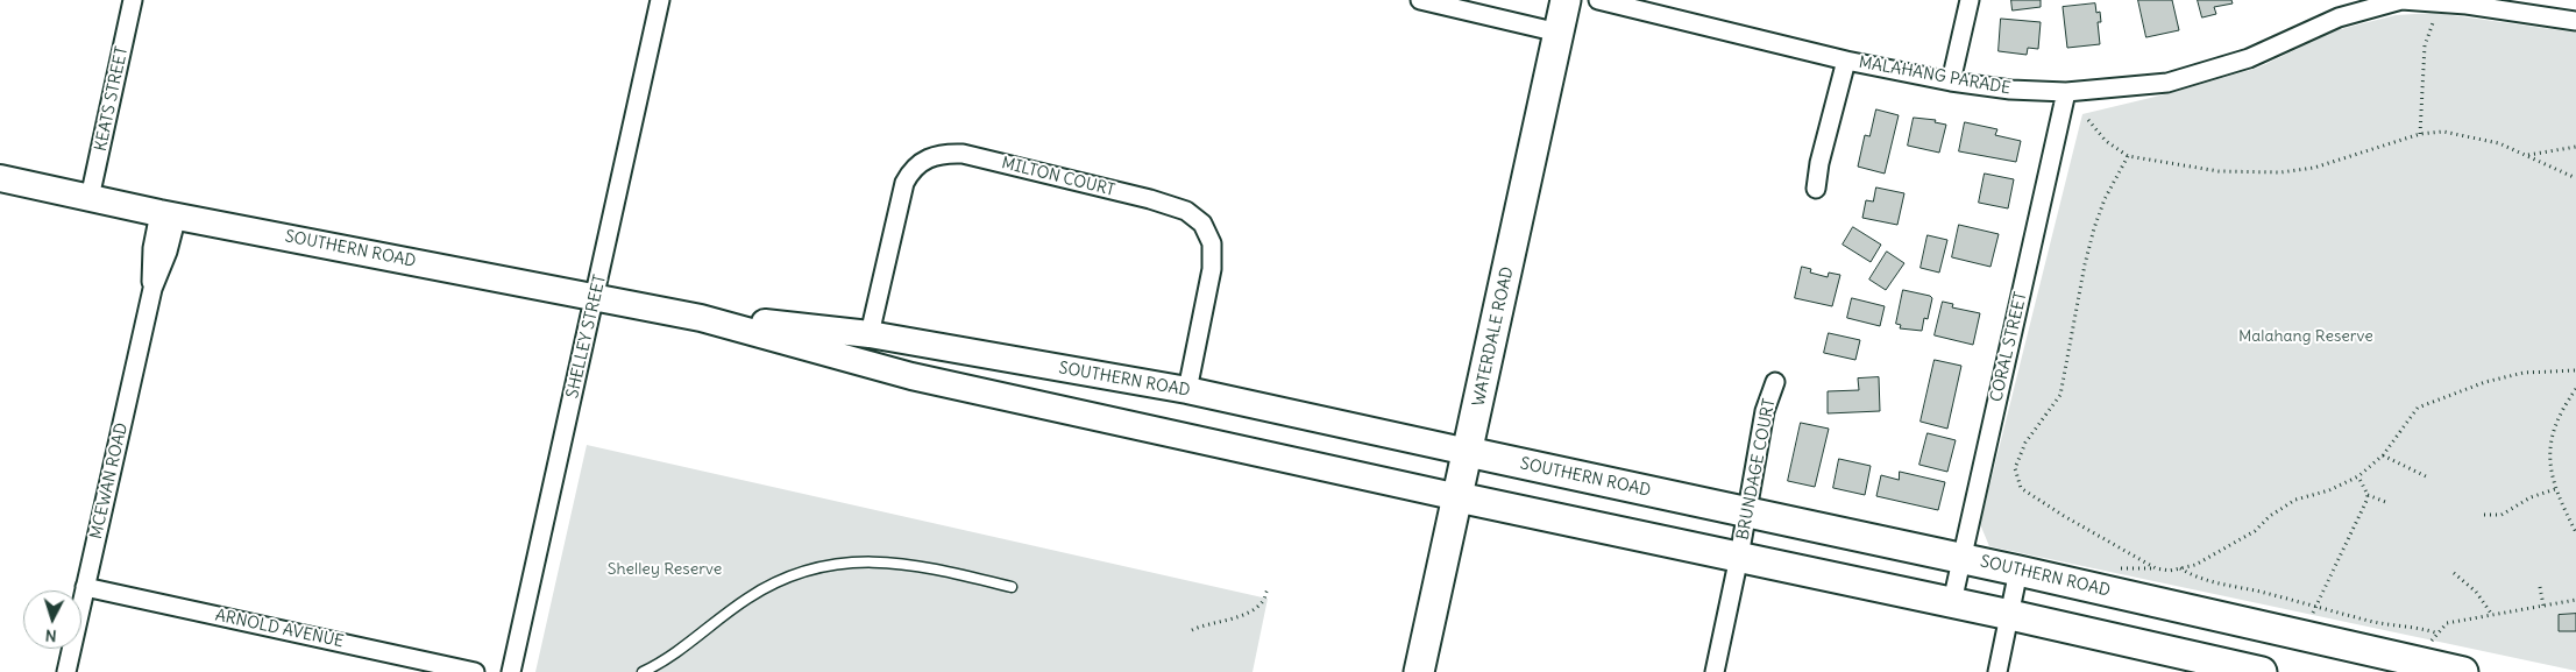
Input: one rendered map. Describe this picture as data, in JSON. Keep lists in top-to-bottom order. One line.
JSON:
{"streets":{"main road":["SOUTHERN ROAD","WATERDALE ROAD"],"street":["MALAHANG PARADE","KEATS STREET","MILTON COURT","SHELLEY STREET","CORAL STREET","BRUNDAGE COURT","MCEWAN ROAD","ARNOLD AVENUE"]},"crossings":[["MALAHANG PARADE","CORAL STREET"],["KEATS STREET","SOUTHERN ROAD"],["MILTON COURT","SOUTHERN ROAD"],["SOUTHERN ROAD","SHELLEY STREET"],["SOUTHERN ROAD","WATERDALE ROAD"],["SOUTHERN ROAD","CORAL STREET"],["SOUTHERN ROAD","BRUNDAGE COURT"],["SOUTHERN ROAD","MCEWAN ROAD"],["MCEWAN ROAD","ARNOLD AVENUE"]],"parks":["Malahang Reserve","Shelley Reserve"],"north":"bottom"}
